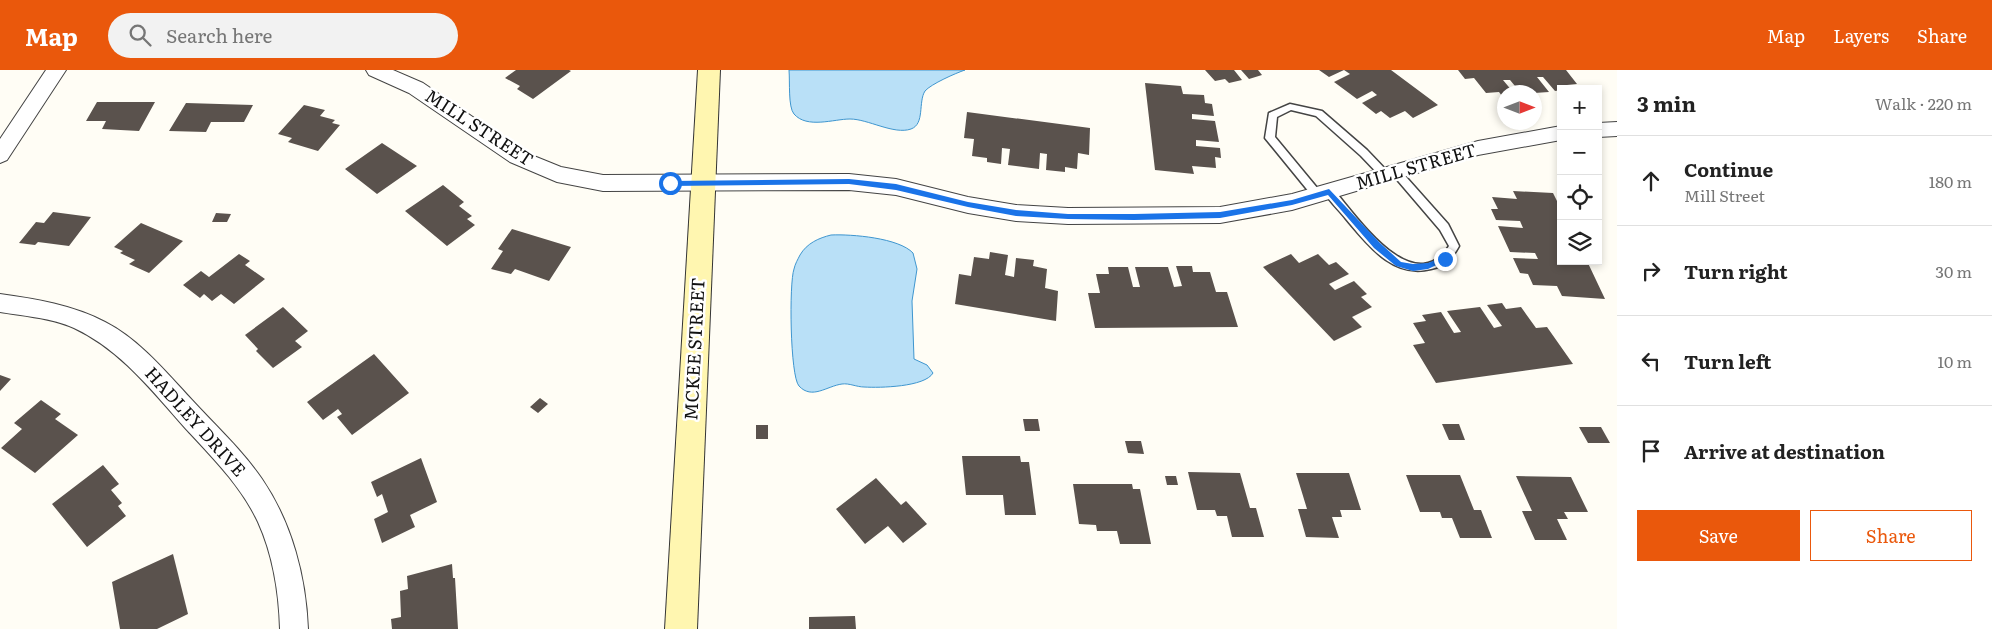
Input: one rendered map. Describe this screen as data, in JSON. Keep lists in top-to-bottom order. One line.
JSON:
{"streets":{"street":["MILL STREET","MCKEE STREET","HADLEY DRIVE"]},"crossings":[["MILL STREET","MCKEE STREET"]],"north":"right","page":{"header":"Map","search":"Search here","nav":["Map","Layers","Share"],"heading":["3 min","Walk · 220 m"],"map_buttons":["+","−"],"list":[["Continue","Mill Street","180 m"],["Turn right","30 m"],["Turn left","10 m"],"Arrive at destination"],"buttons":["Save","Share"]}}
